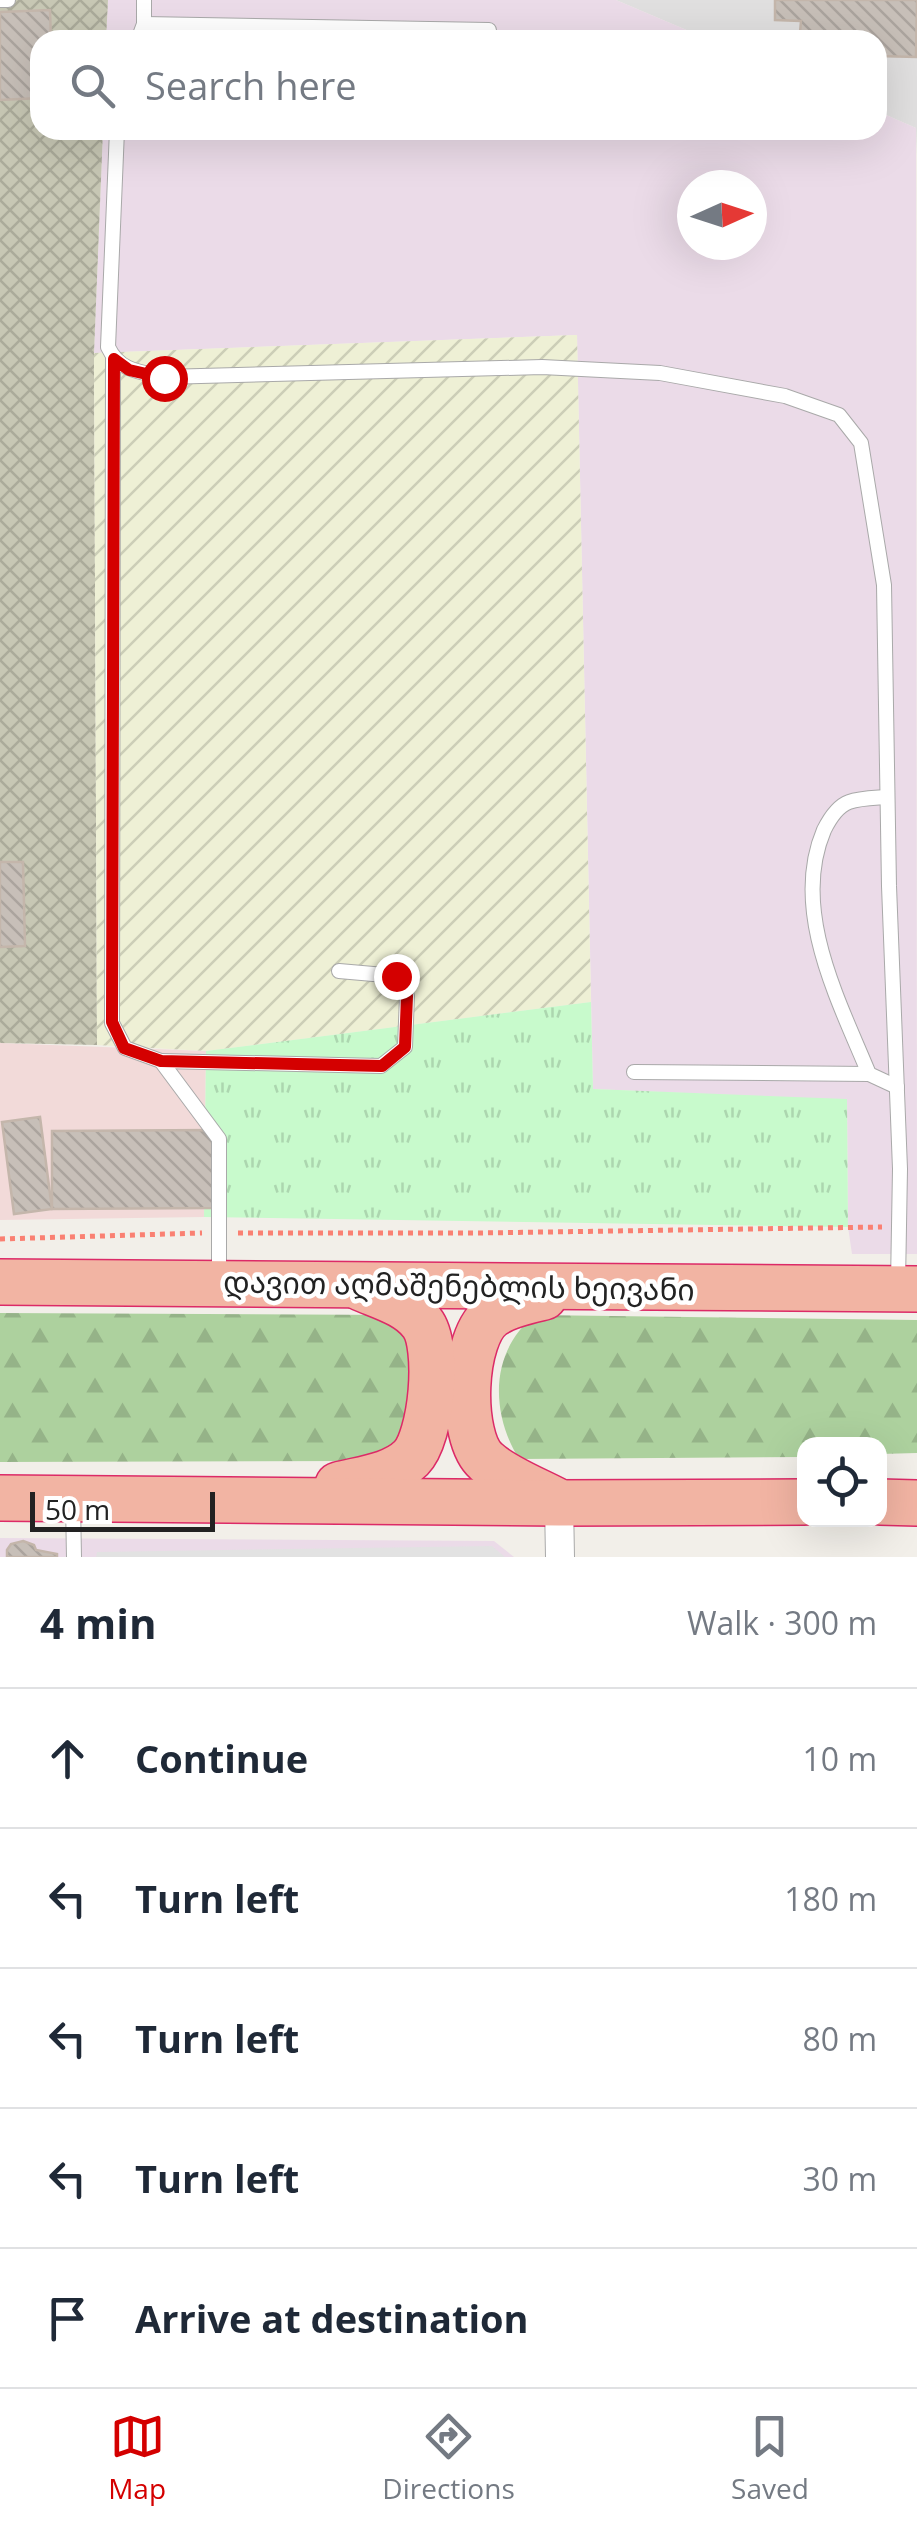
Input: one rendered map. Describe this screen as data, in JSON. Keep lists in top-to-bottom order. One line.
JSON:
{"streets":{"highway":["დავით აღმაშენებლის ხეივანი"]},"scale_bar":"50 m","north":"right","page":{"search":"Search here","scale":"50 m","heading":["4 min","Walk · 300 m"],"list":[["Continue","10 m"],["Turn left","180 m"],["Turn left","80 m"],["Turn left","30 m"],"Arrive at destination"],"nav":["Map","Directions","Saved"]}}
